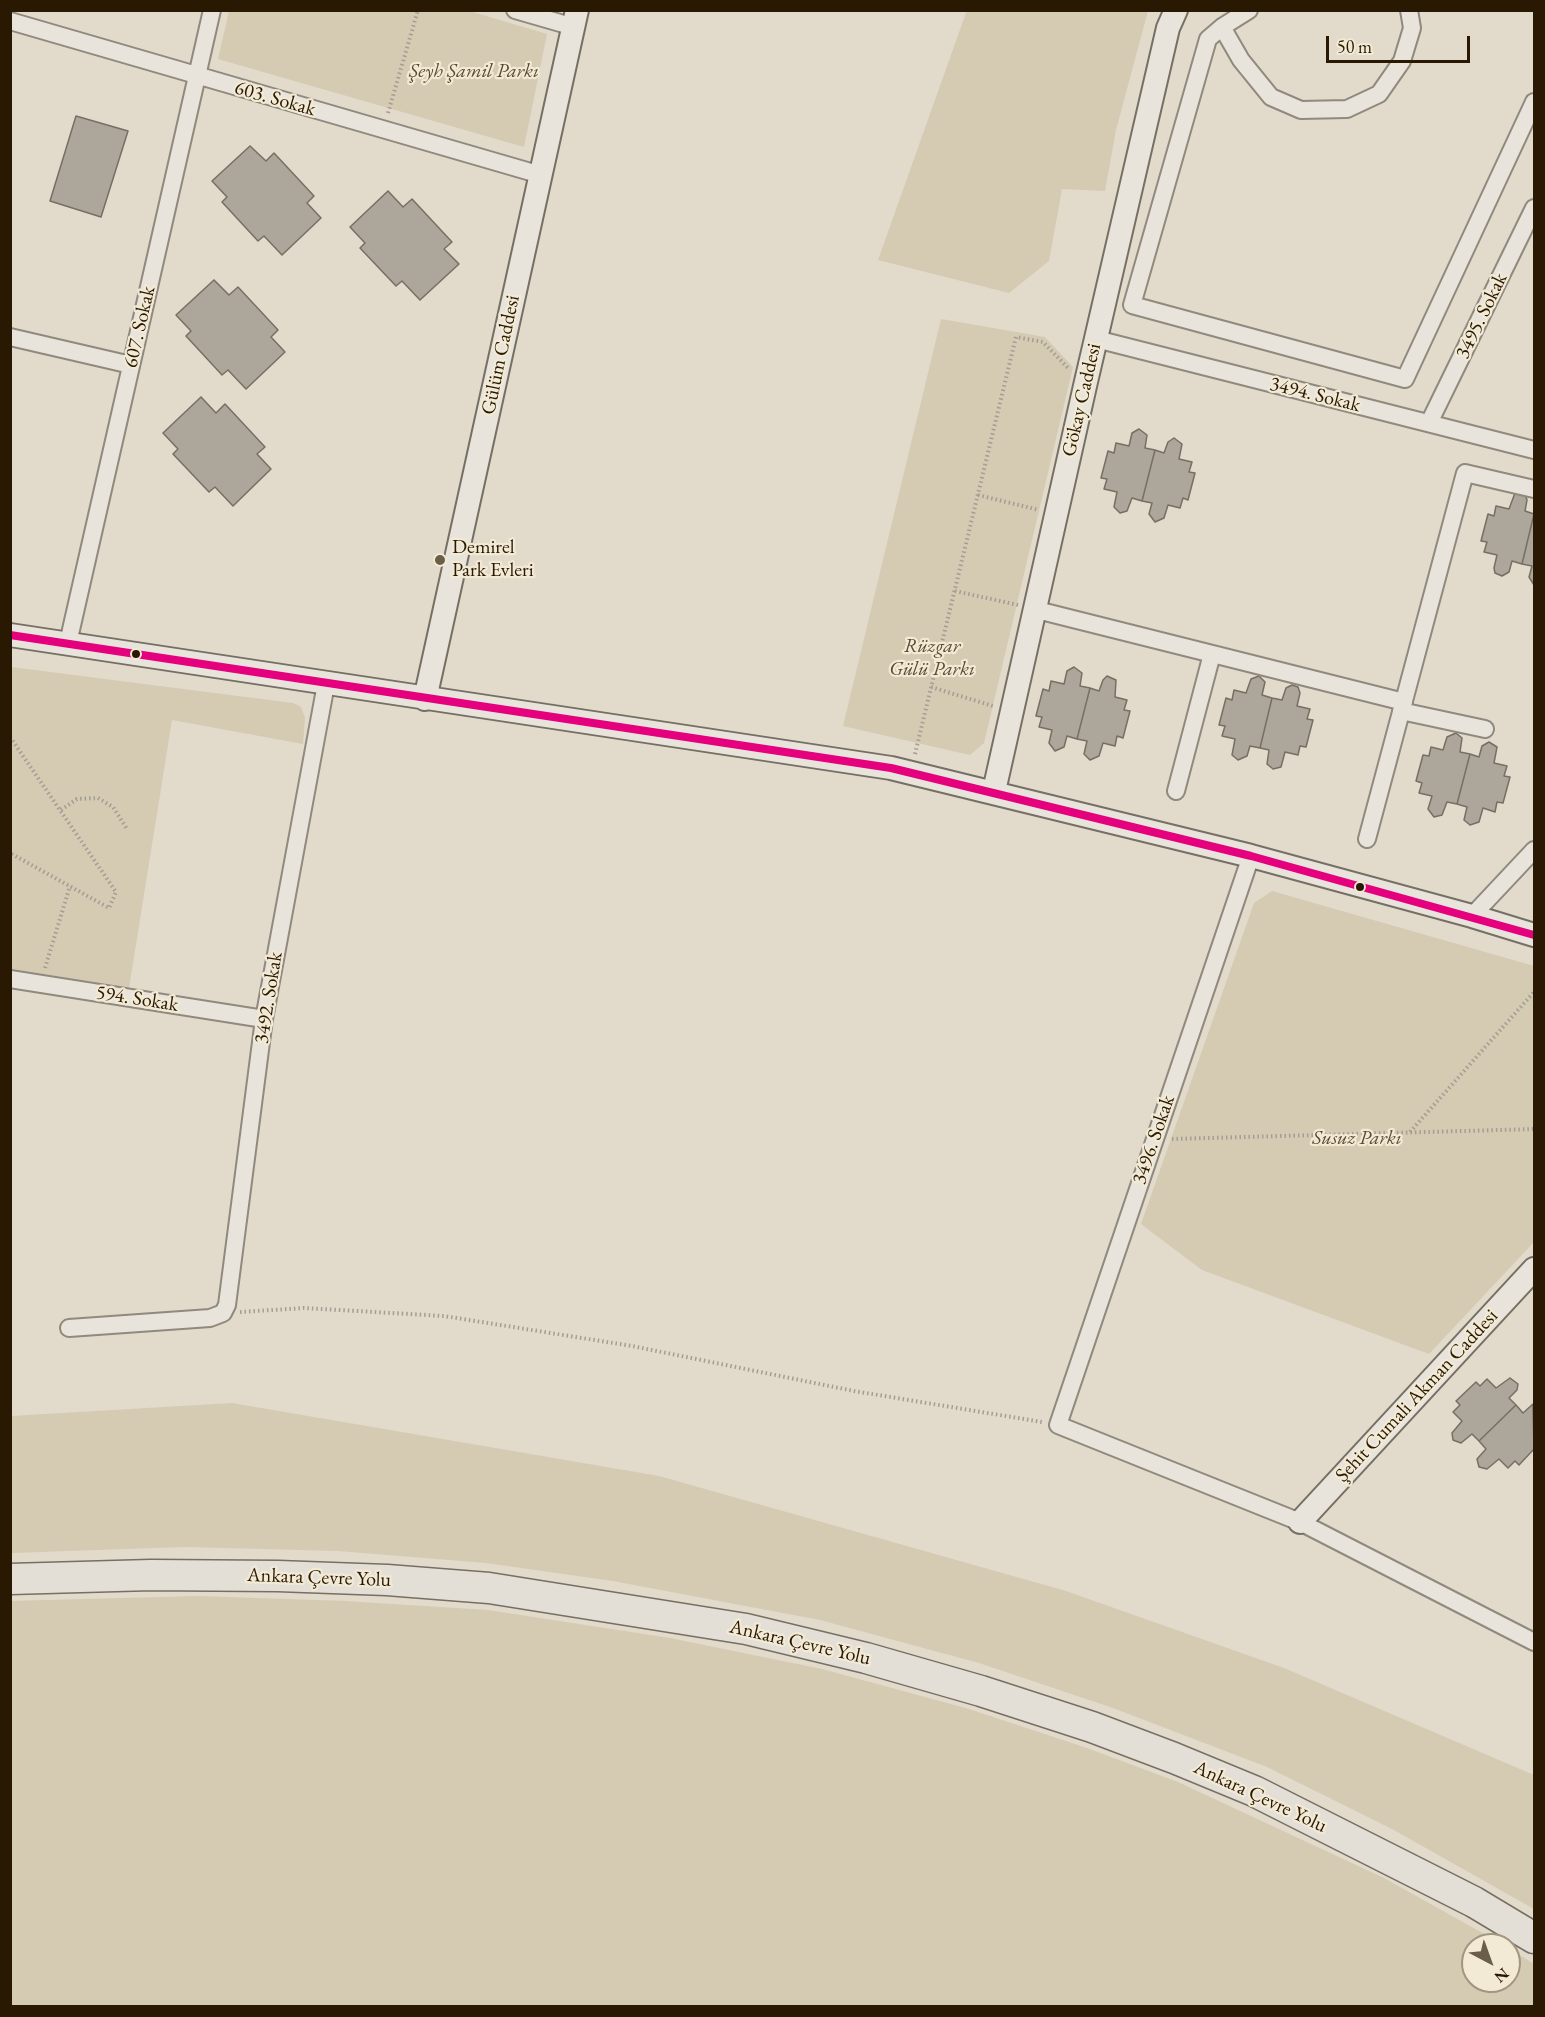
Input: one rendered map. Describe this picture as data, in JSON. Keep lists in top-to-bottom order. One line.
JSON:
{"streets":{"highway":["Ankara Çevre Yolu"],"main road":["Gülüm Caddesi","Gökay Caddesi","Şehit Cumali Akman Caddesi"],"street":["603. Sokak","3495. Sokak","607. Sokak","3494. Sokak","3492. Sokak","594. Sokak","3496. Sokak"]},"crossings":[["603. Sokak","607. Sokak"],["603. Sokak","Gülüm Caddesi"],["3495. Sokak","3494. Sokak"],["3494. Sokak","Gökay Caddesi"],["3492. Sokak","594. Sokak"]],"parks":["Şeyh Şamil Parkı","Rüzgar Gülü Parkı","Susuz Parkı"],"places":["Demirel Park Evleri"],"scale_bar":"50 m","north":"bottom right"}
